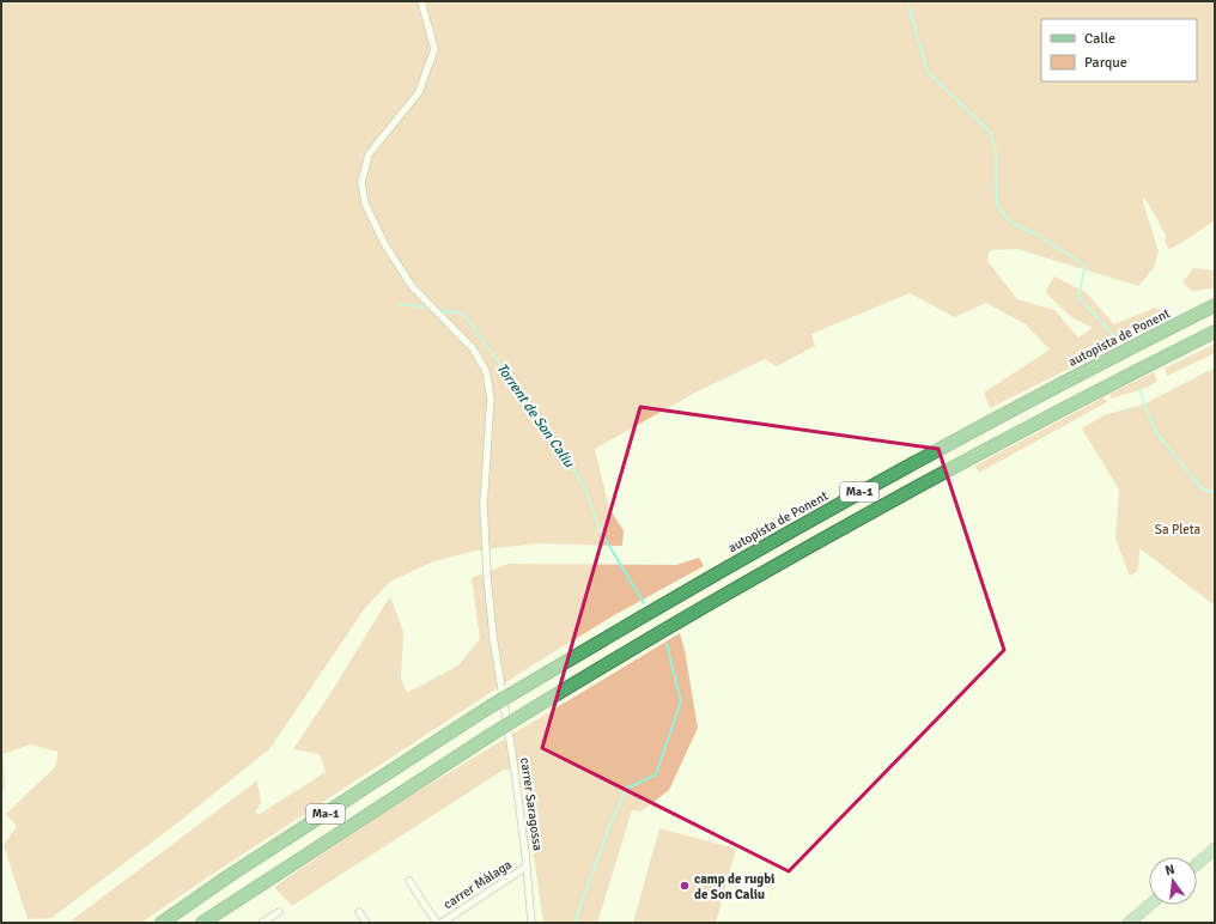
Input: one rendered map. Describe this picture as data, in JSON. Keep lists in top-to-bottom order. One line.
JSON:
{"streets":{"highway":["autopista de Ponent","Ma-1"],"street":["carrer Saragossa","carrer Màlaga"]},"crossings":[["autopista de Ponent","Ma-1"],["autopista de Ponent","carrer Saragossa"],["Ma-1","carrer Saragossa"],["carrer Saragossa","carrer Màlaga"]],"water":["Torrent de Son Caliu"],"parks":["Sa Pleta"],"places":["camp de rugbi de Son Caliu"],"legend":["Calle","Parque"],"north":"top"}
